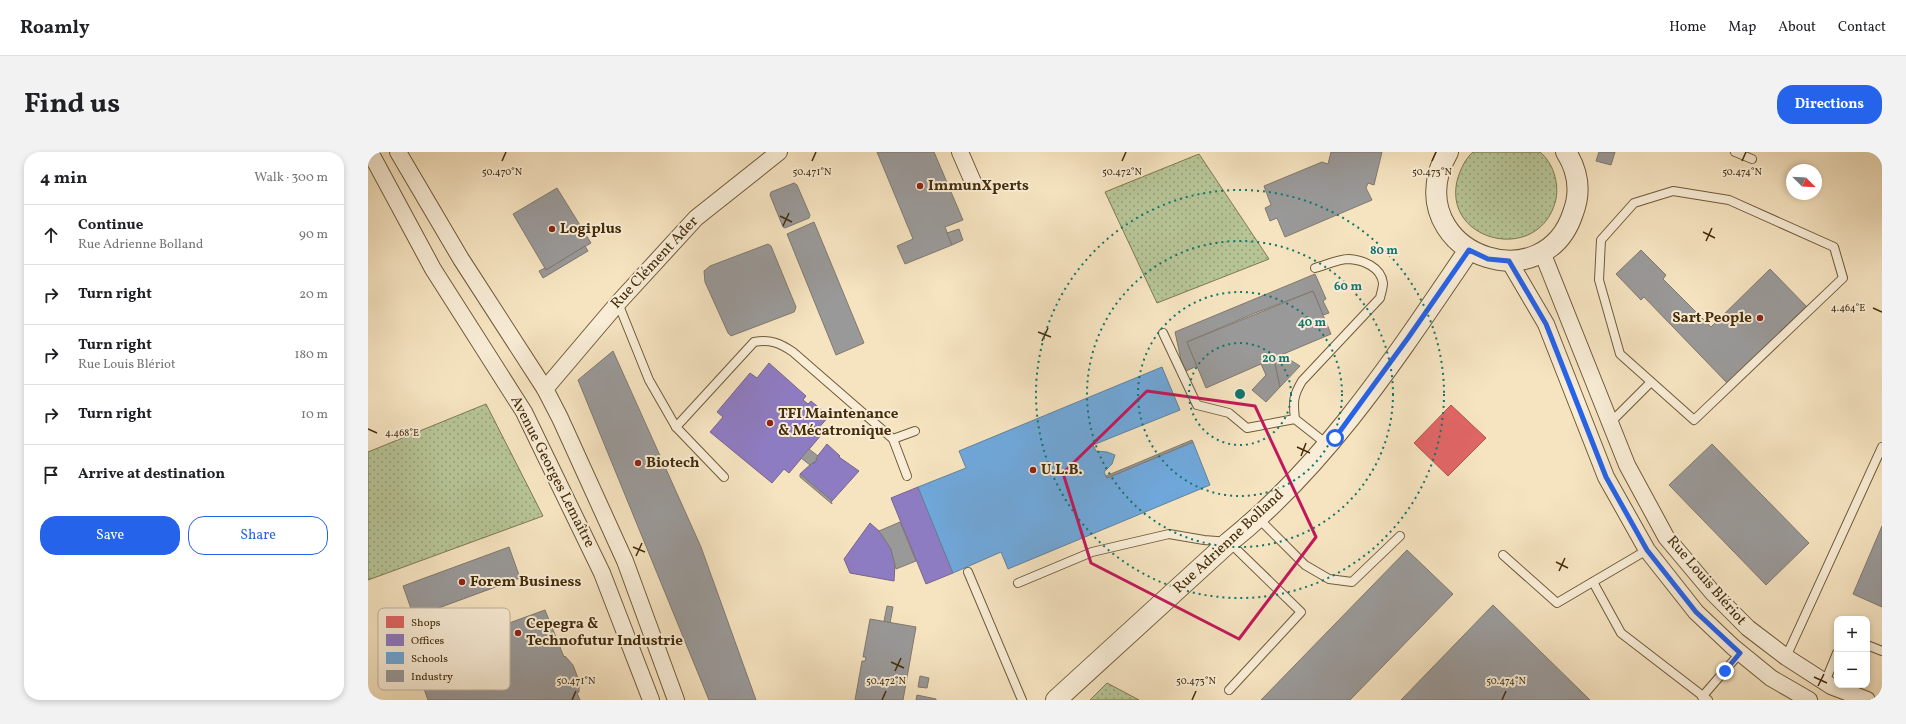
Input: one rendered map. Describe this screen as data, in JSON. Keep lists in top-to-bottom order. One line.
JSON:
{"streets":{"street":["Rue Clément Ader","Avenue Georges Lemaître","Rue Adrienne Bolland","Rue Louis Blériot"]},"crossings":[["Rue Clément Ader","Avenue Georges Lemaître"]],"places":["ImmunXperts","Logiplus","Sart People","TFI Maintenance & Mécatronique","Biotech","U.L.B.","Forem Business","Cepegra & Technofutur Industrie"],"legend":["Shops","Offices","Schools","Industry"],"north":"bottom right","page":{"header":"Roamly","nav":["Home","Map","About","Contact"],"title":"Find us","buttons":["Directions",["Save","Share"]],"heading":["4 min","Walk · 300 m"],"list":[["Continue","Rue Adrienne Bolland","90 m"],["Turn right","20 m"],["Turn right","Rue Louis Blériot","180 m"],["Turn right","10 m"],"Arrive at destination"],"map_buttons":["+","−"]},"coordinates":["50.470°N","50.471°N","50.472°N","50.473°N","50.474°N","4.464°E","4.468°E"],"rings":["80 m","60 m","40 m","20 m"]}
